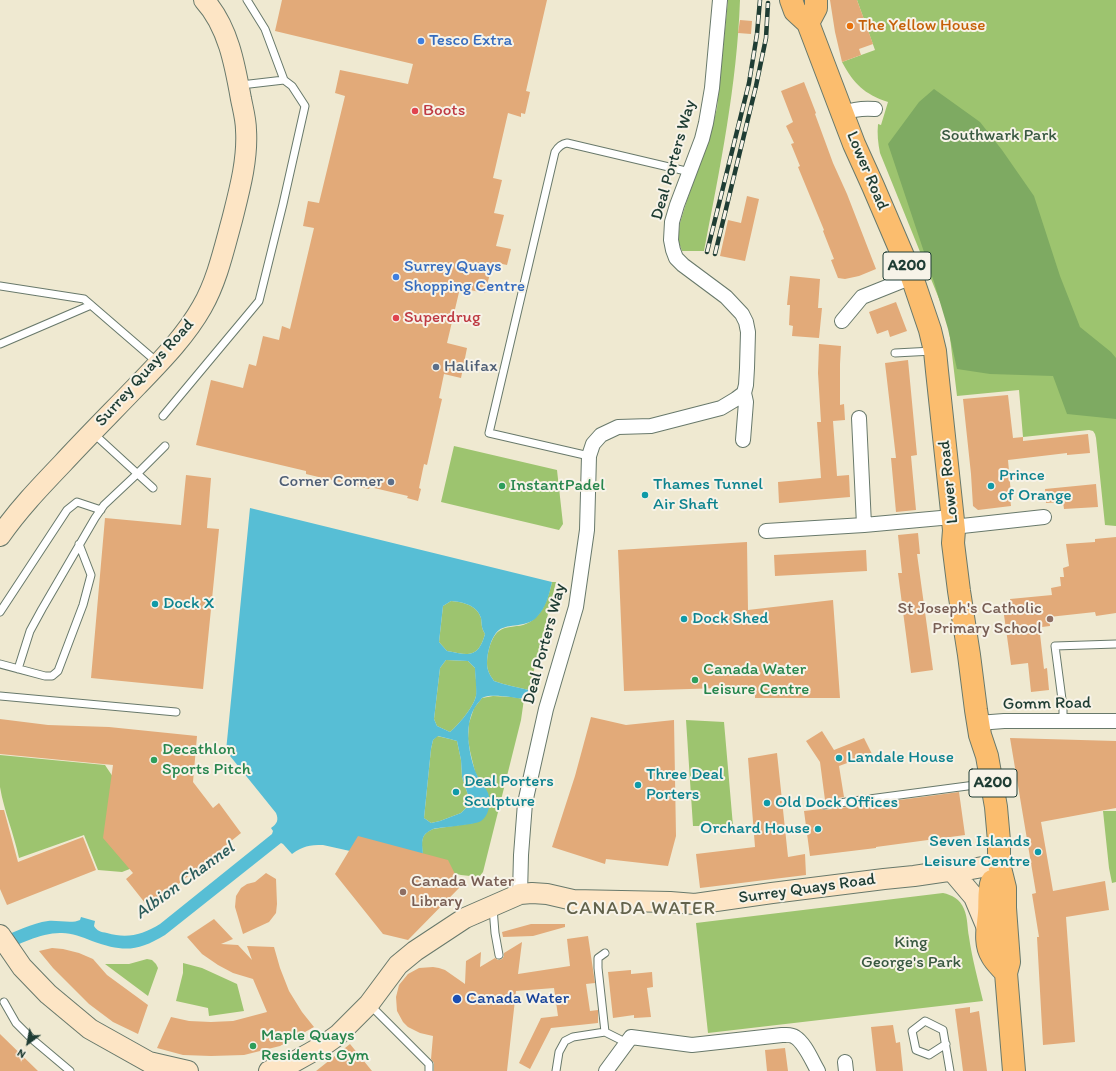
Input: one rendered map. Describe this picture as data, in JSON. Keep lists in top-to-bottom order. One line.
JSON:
{"streets":{"main road":["Lower Road","A200"],"street":["Deal Porters Way","Surrey Quays Road","Gomm Road"]},"crossings":[["Deal Porters Way","Surrey Quays Road"],["Lower Road","A200"],["Lower Road","Surrey Quays Road"],["Lower Road","Gomm Road"],["A200","Surrey Quays Road"]],"districts":["CANADA WATER"],"water":["Albion Channel"],"parks":["Southwark Park","King George's Park"],"places":["The Yellow House","Tesco Extra","Boots","Surrey Quays Shopping Centre","Superdrug","Halifax","Corner Corner","InstantPadel","Prince of Orange","Thames Tunnel Air Shaft","Dock X","Dock Shed","St Joseph's Catholic Primary School","Canada Water Leisure Centre","Landale House","Decathlon Sports Pitch","Three Deal Porters","Deal Porters Sculpture","Old Dock Offices","Orchard House","Seven Islands Leisure Centre","Canada Water Library","Canada Water","Maple Quays Residents Gym"],"north":"bottom left"}
